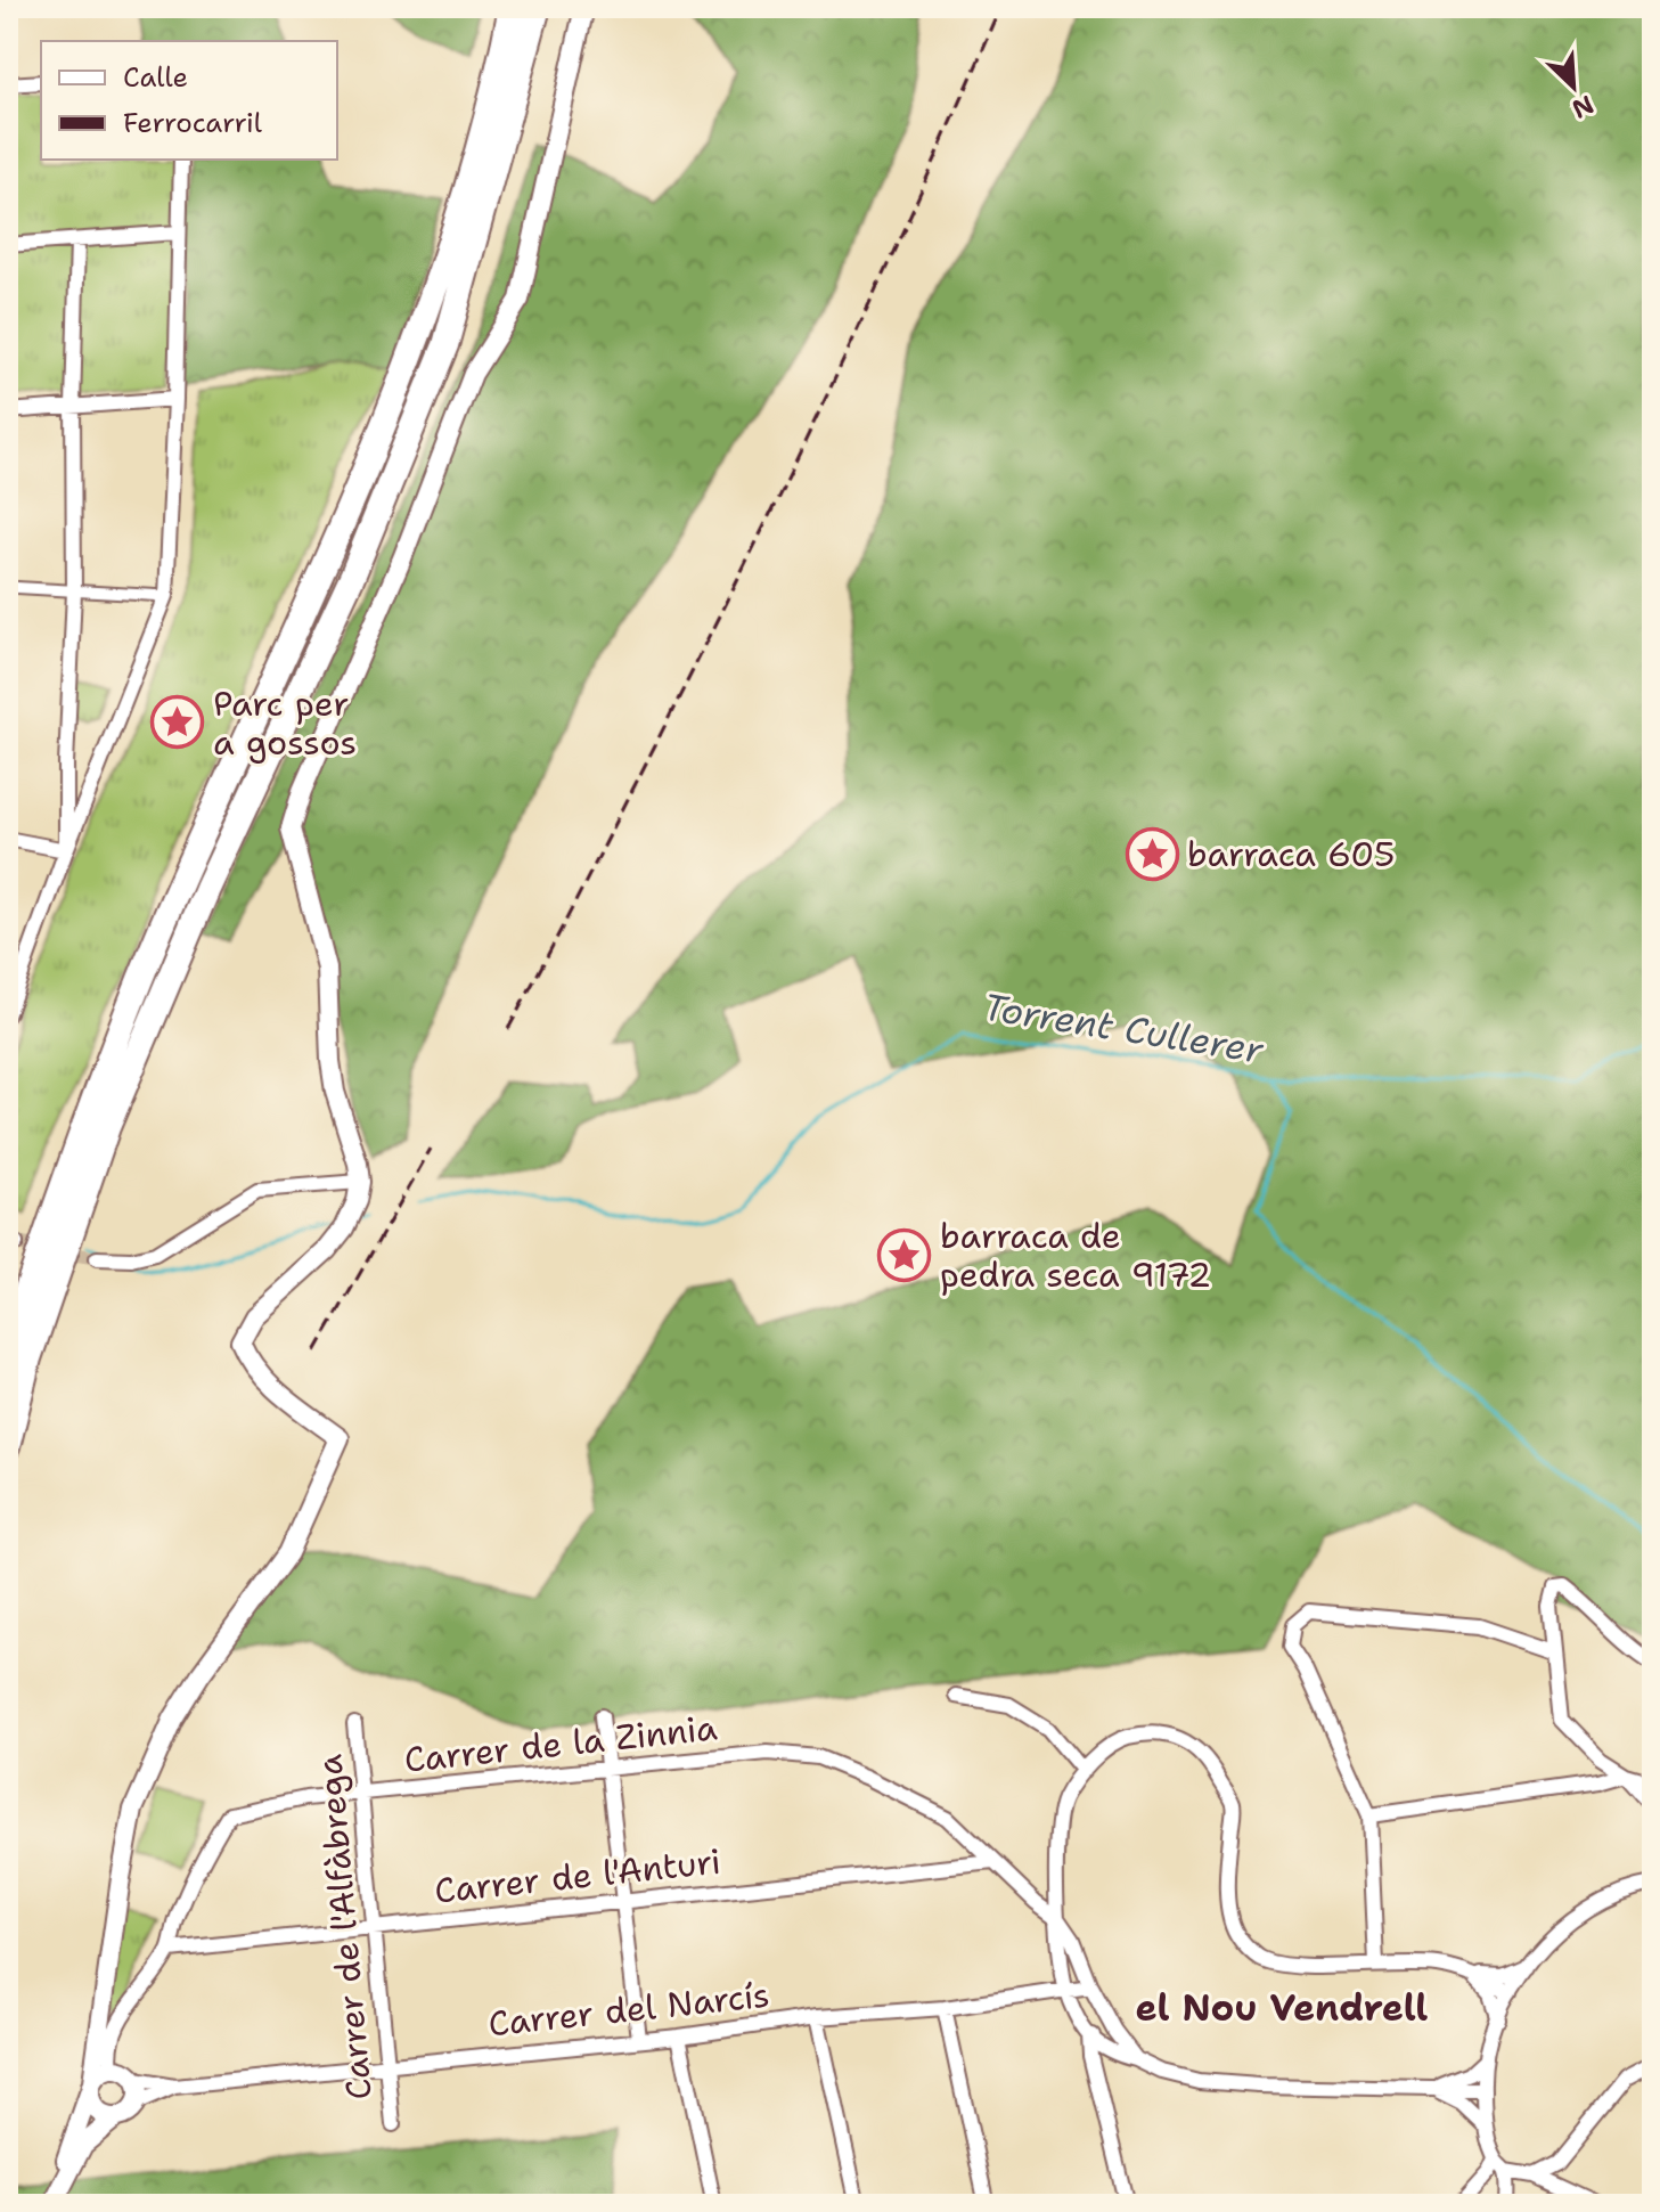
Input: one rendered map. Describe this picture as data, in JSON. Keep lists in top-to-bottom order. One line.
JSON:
{"streets":{"street":["Carrer de la Zinnia","Carrer de l'Anturi","Carrer de l'Alfàbrega","Carrer del Narcís"]},"crossings":[["Carrer de la Zinnia","Carrer de l'Anturi"],["Carrer de la Zinnia","Carrer de l'Alfàbrega"],["Carrer de la Zinnia","Carrer del Narcís"],["Carrer de l'Anturi","Carrer de l'Alfàbrega"],["Carrer de l'Alfàbrega","Carrer del Narcís"]],"districts":["el Nou Vendrell"],"water":["Torrent Cullerer"],"places":{"place":["Parc per a gossos","barraca 605","barraca de pedra seca 9172"]},"legend":["Calle","Ferrocarril"],"north":"bottom right"}
